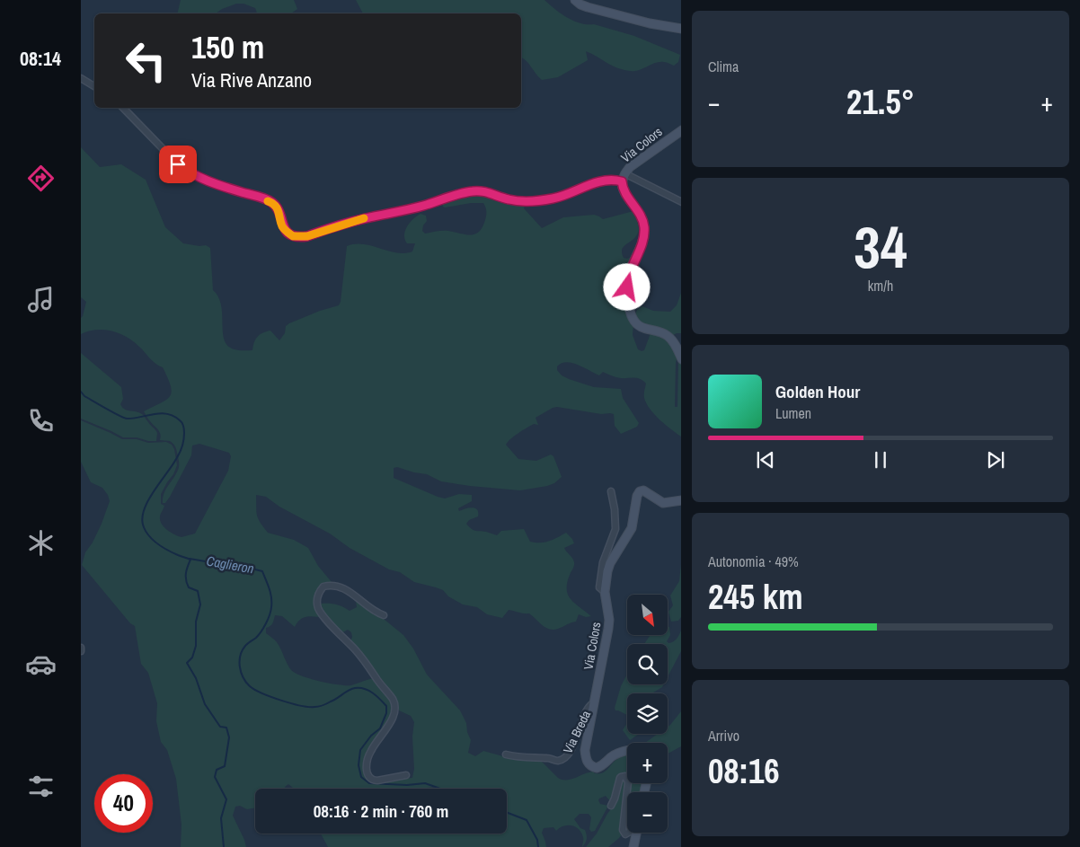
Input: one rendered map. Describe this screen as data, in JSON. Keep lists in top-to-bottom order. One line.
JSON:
{"streets":{"street":["Via Colors","Via Breda"]},"crossings":[["Via Colors","Via Breda"]],"water":["Caglieron"],"north":"bottom right","page":{"tabs":"08:14","tile":["Clima",["34","km/h"],["Autonomia · 49%","245 km"],["Arrivo","08:16"]],"turn":["150 m","Via Rive Anzano"],"heat":["−","21.5°","+"],"song":["Golden Hour","Lumen"],"map_buttons":["+","−"],"limit":"40","trip":"08:16 · 2 min · 760 m"}}
